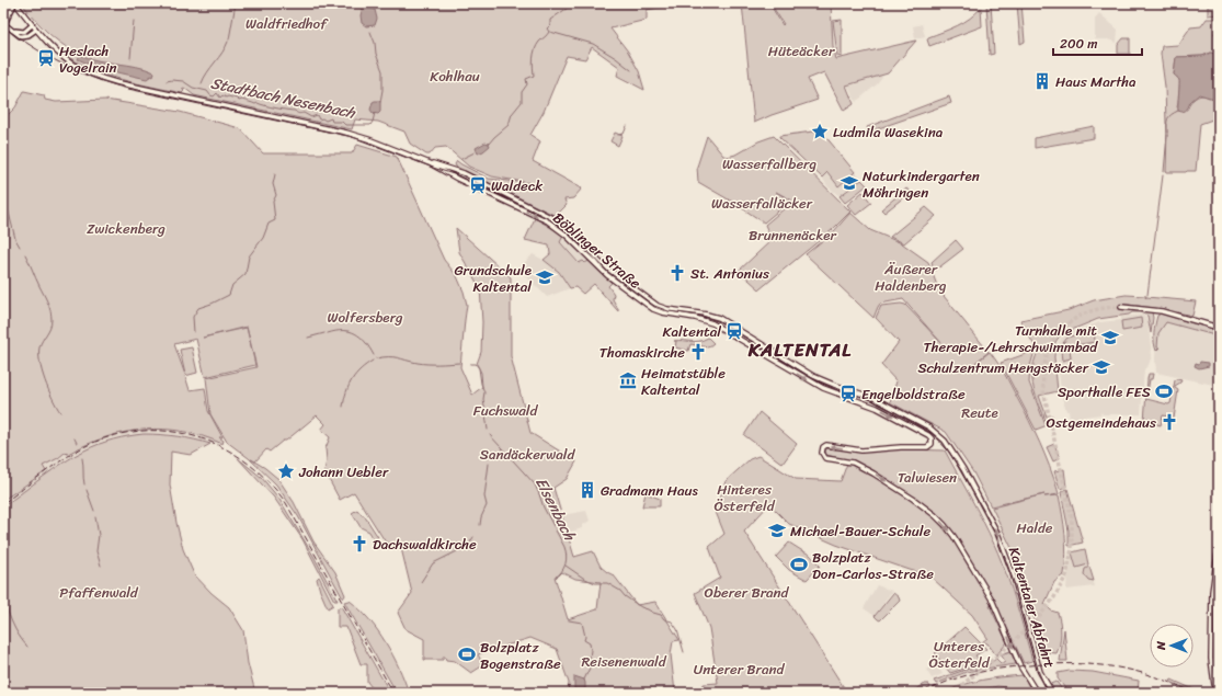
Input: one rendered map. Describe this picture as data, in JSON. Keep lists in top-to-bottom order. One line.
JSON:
{"streets":{"main road":["Böblinger Straße","Kaltentaler Abfahrt"]},"crossings":[["Böblinger Straße","Kaltentaler Abfahrt"]],"one_way":["Kaltentaler Abfahrt"],"districts":["KALTENTAL"],"water":["Stadtbach Nesenbach","Elsenbach"],"parks":["Waldfriedhof","Hüteäcker","Kohlhau","Wasserfallberg","Wasserfalläcker","Zwickenberg","Brunnenäcker","Äußerer Haldenberg","Wolfersberg","Fuchswald","Reute","Sandäckerwald","Talwiesen","Hinteres Österfeld","Halde","Pfaffenwald","Oberer Brand","Unteres Österfeld","Reisenenwald","Unterer Brand"],"places":{"station":["Heslach Vogelrain","Waldeck","Kaltental","Engelboldstraße"],"building":["Haus Martha","Gradmann Haus"],"place":["Ludmila Wasekina","Johann Uebler"],"school or university":["Naturkindergarten Möhringen","Grundschule Kaltental","Turnhalle mit Therapie-/Lehrschwimmbad","Schulzentrum Hengstäcker","Michael-Bauer-Schule"],"church":["St. Antonius","Thomaskirche","Ostgemeindehaus","Dachswaldkirche"],"museum":["Heimatstüble Kaltental"],"sports":["Sporthalle FES","Bolzplatz Don-Carlos-Straße","Bolzplatz Bogenstraße"]},"scale_bar":"200 m","north":"left"}
